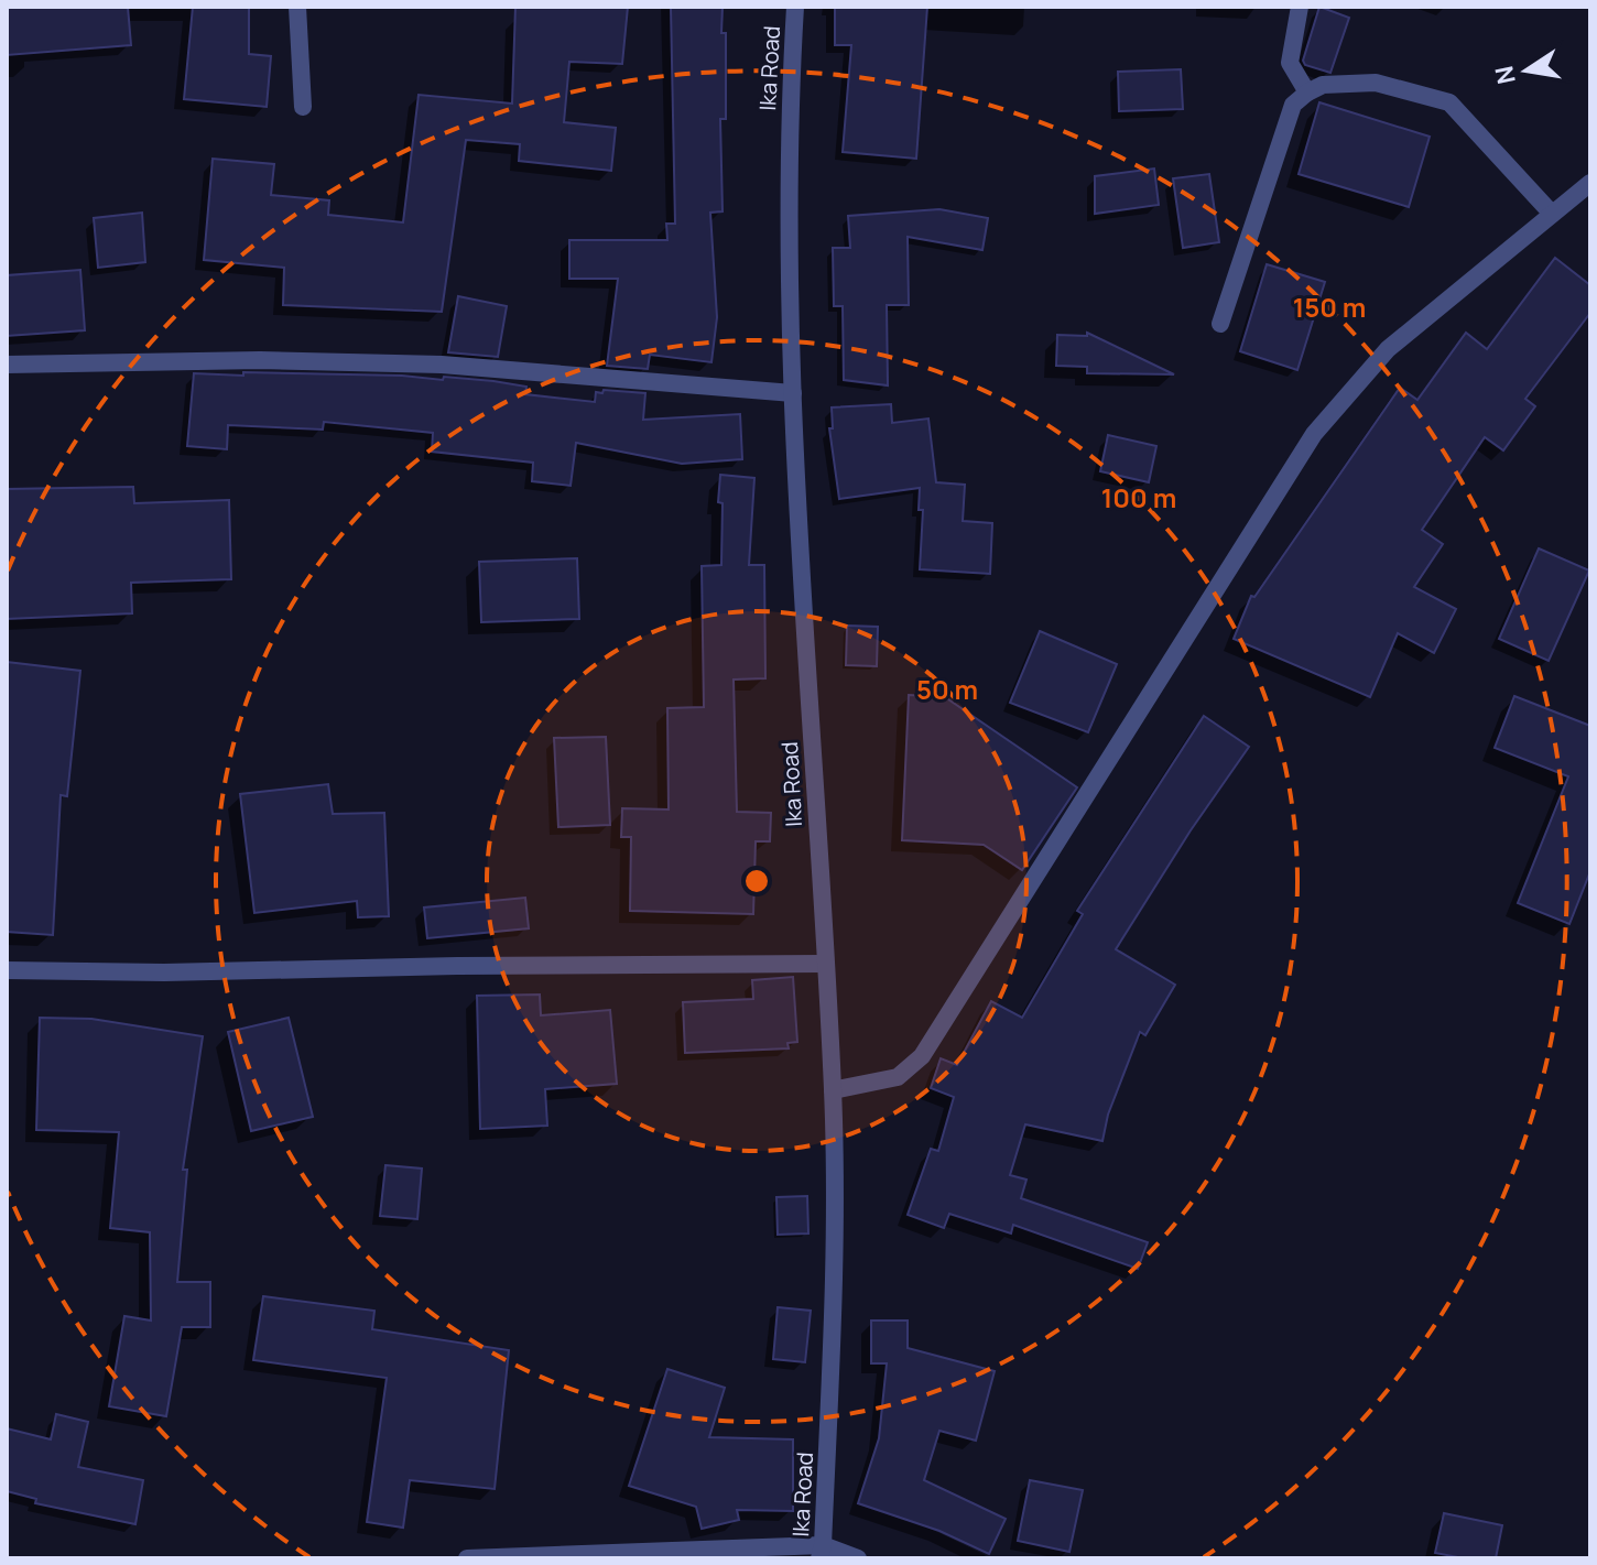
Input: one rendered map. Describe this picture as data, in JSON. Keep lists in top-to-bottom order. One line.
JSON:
{"streets":{"street":["Ika Road"]},"north":"left","rings":["150 m","100 m","50 m"]}
